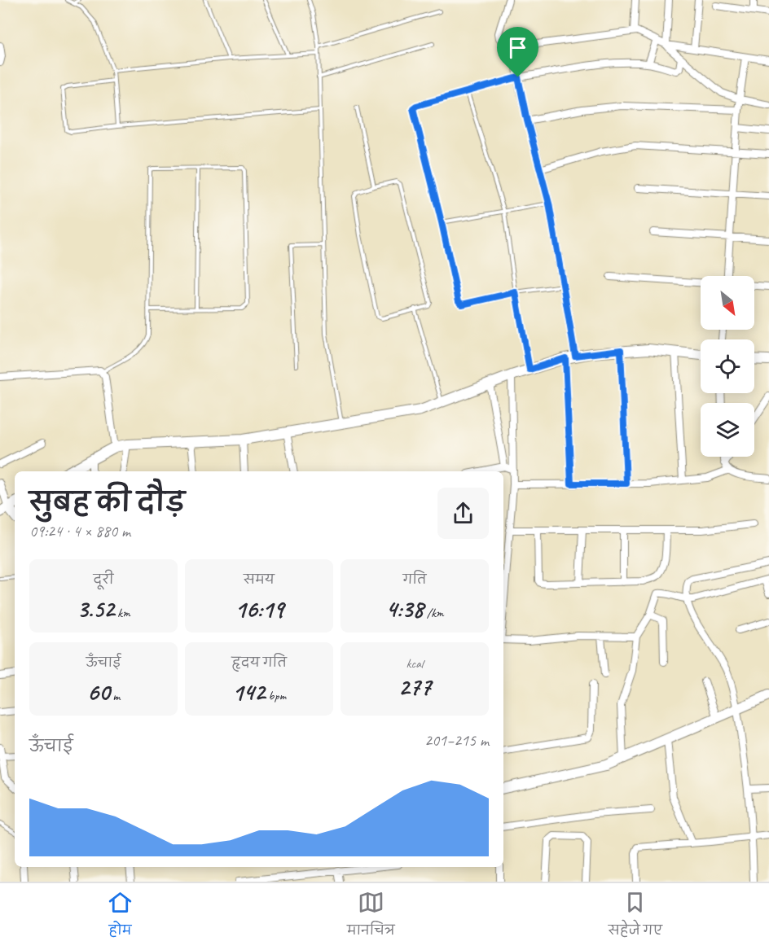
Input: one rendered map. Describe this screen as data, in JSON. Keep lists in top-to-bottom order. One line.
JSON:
{"north":"bottom right","page":{"heading":["सुबह की दौड़","09:24 · 4 × 880 m"],"stats":[["दूरी","3.52 km"],["समय","16:19"],["गति","4:38 /km"],["ऊँचाई","60 m"],["हृदय गति","142 bpm"],["kcal","277"]],"chart":["ऊँचाई","201–215 m"],"tabs":["होम","मानचित्र","सहेजे गए"]}}
